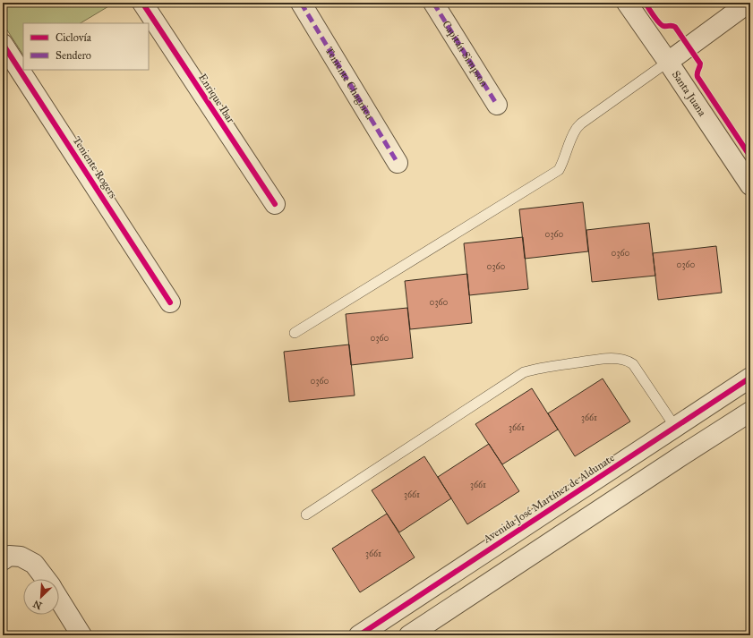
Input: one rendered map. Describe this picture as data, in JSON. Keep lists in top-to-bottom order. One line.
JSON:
{"streets":{"street":["Capitán Simpson","Teniente Chagnieu","Santa Juana","Enrique Ibar","Teniente Rogers","Avenida José Martínez de Aldunate"]},"house_numbers":["0360","0360","0360","0360","0360","0360","0360","3661","3661","3661","3661","3661"],"legend":["Ciclovía","Sendero"],"north":"bottom left"}
